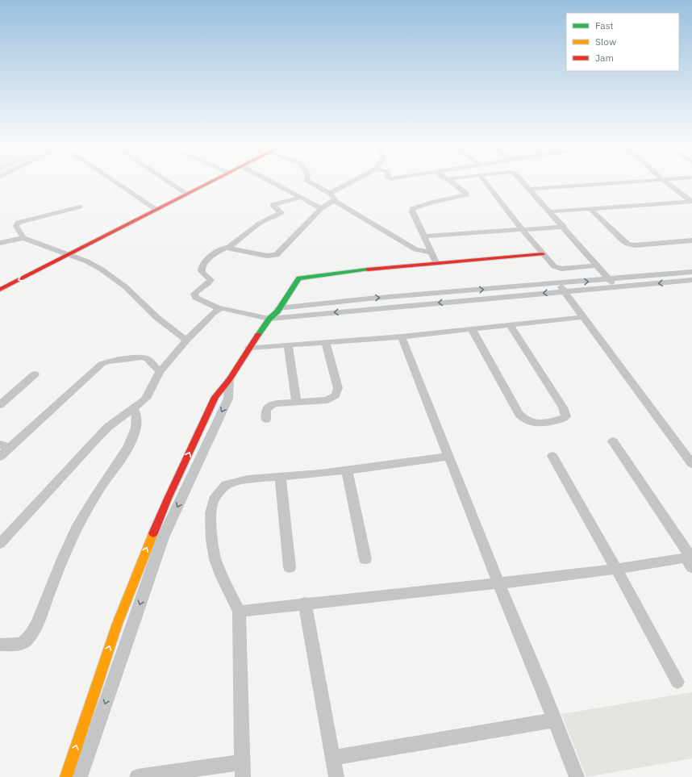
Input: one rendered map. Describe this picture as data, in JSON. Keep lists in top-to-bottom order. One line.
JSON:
{"legend":["Fast","Slow","Jam"]}
